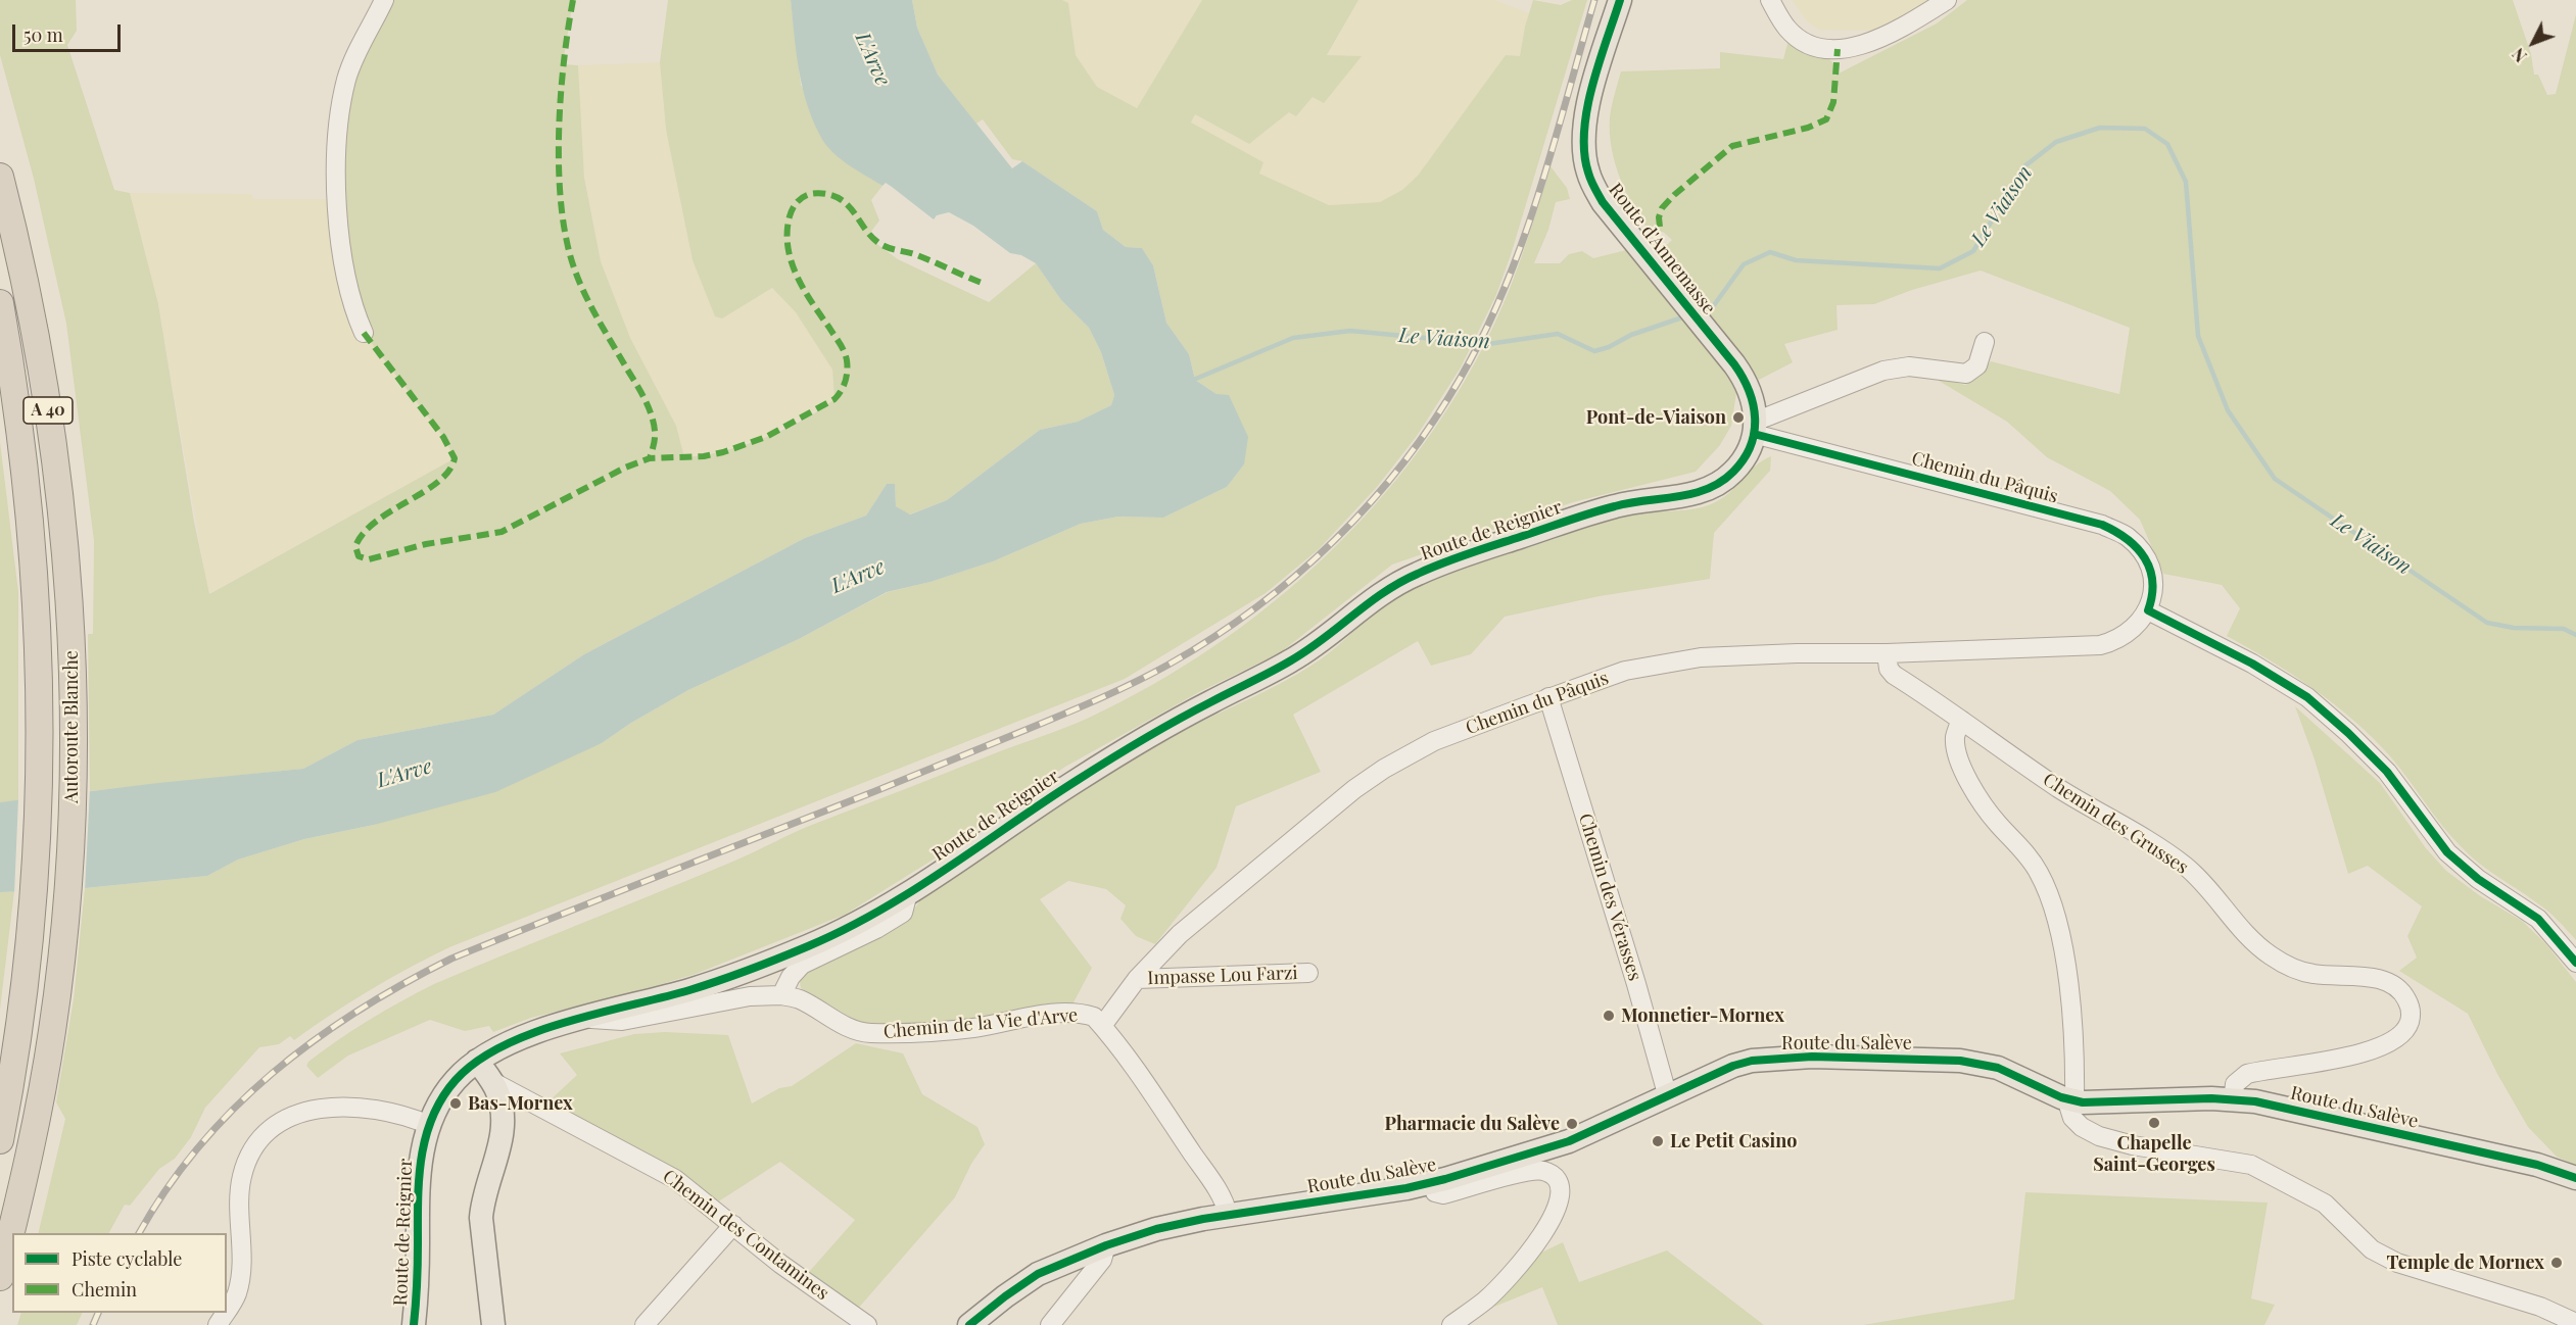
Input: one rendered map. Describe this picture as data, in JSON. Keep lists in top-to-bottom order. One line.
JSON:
{"streets":{"highway":["A 40","Autoroute Blanche"],"main road":["Route d'Annemasse","Route de Reignier","Route du Salève"],"street":["Chemin du Pâquis","Chemin des Grusses","Chemin des Vérasses","Impasse Lou Farzi","Chemin de la Vie d'Arve","Chemin des Contamines"]},"crossings":[["Route d'Annemasse","Chemin du Pâquis"],["Route d'Annemasse","Route de Reignier"],["Chemin du Pâquis","Route de Reignier"],["Chemin du Pâquis","Chemin des Grusses"],["Chemin du Pâquis","Chemin des Vérasses"],["Chemin du Pâquis","Impasse Lou Farzi"],["Chemin du Pâquis","Chemin de la Vie d'Arve"],["Route de Reignier","Chemin de la Vie d'Arve"],["Chemin des Grusses","Route du Salève"],["Chemin des Vérasses","Route du Salève"],["Chemin de la Vie d'Arve","Route du Salève"]],"water":["L'Arve","Le Viaison"],"places":["Pont-de-Viaison","Monnetier-Mornex","Bas-Mornex","Chapelle Saint-Georges","Pharmacie du Salève","Le Petit Casino","Temple de Mornex"],"legend":["Piste cyclable","Chemin"],"scale_bar":"50 m","north":"bottom left"}
